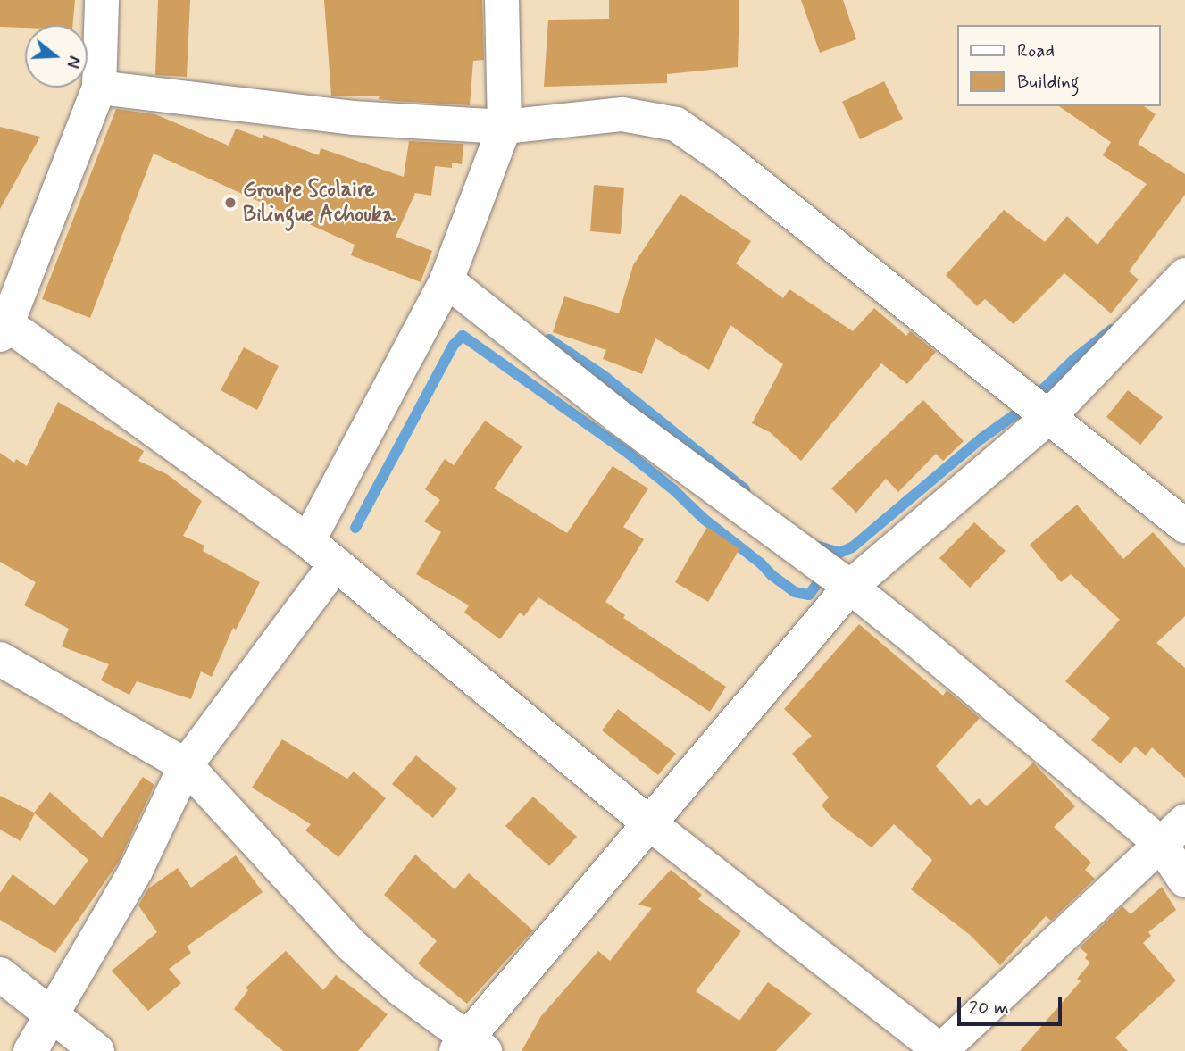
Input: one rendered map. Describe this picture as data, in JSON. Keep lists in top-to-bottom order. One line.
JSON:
{"places":["Groupe Scolaire Bilingue Achouka"],"legend":["Road","Building"],"scale_bar":"20 m","north":"right"}
